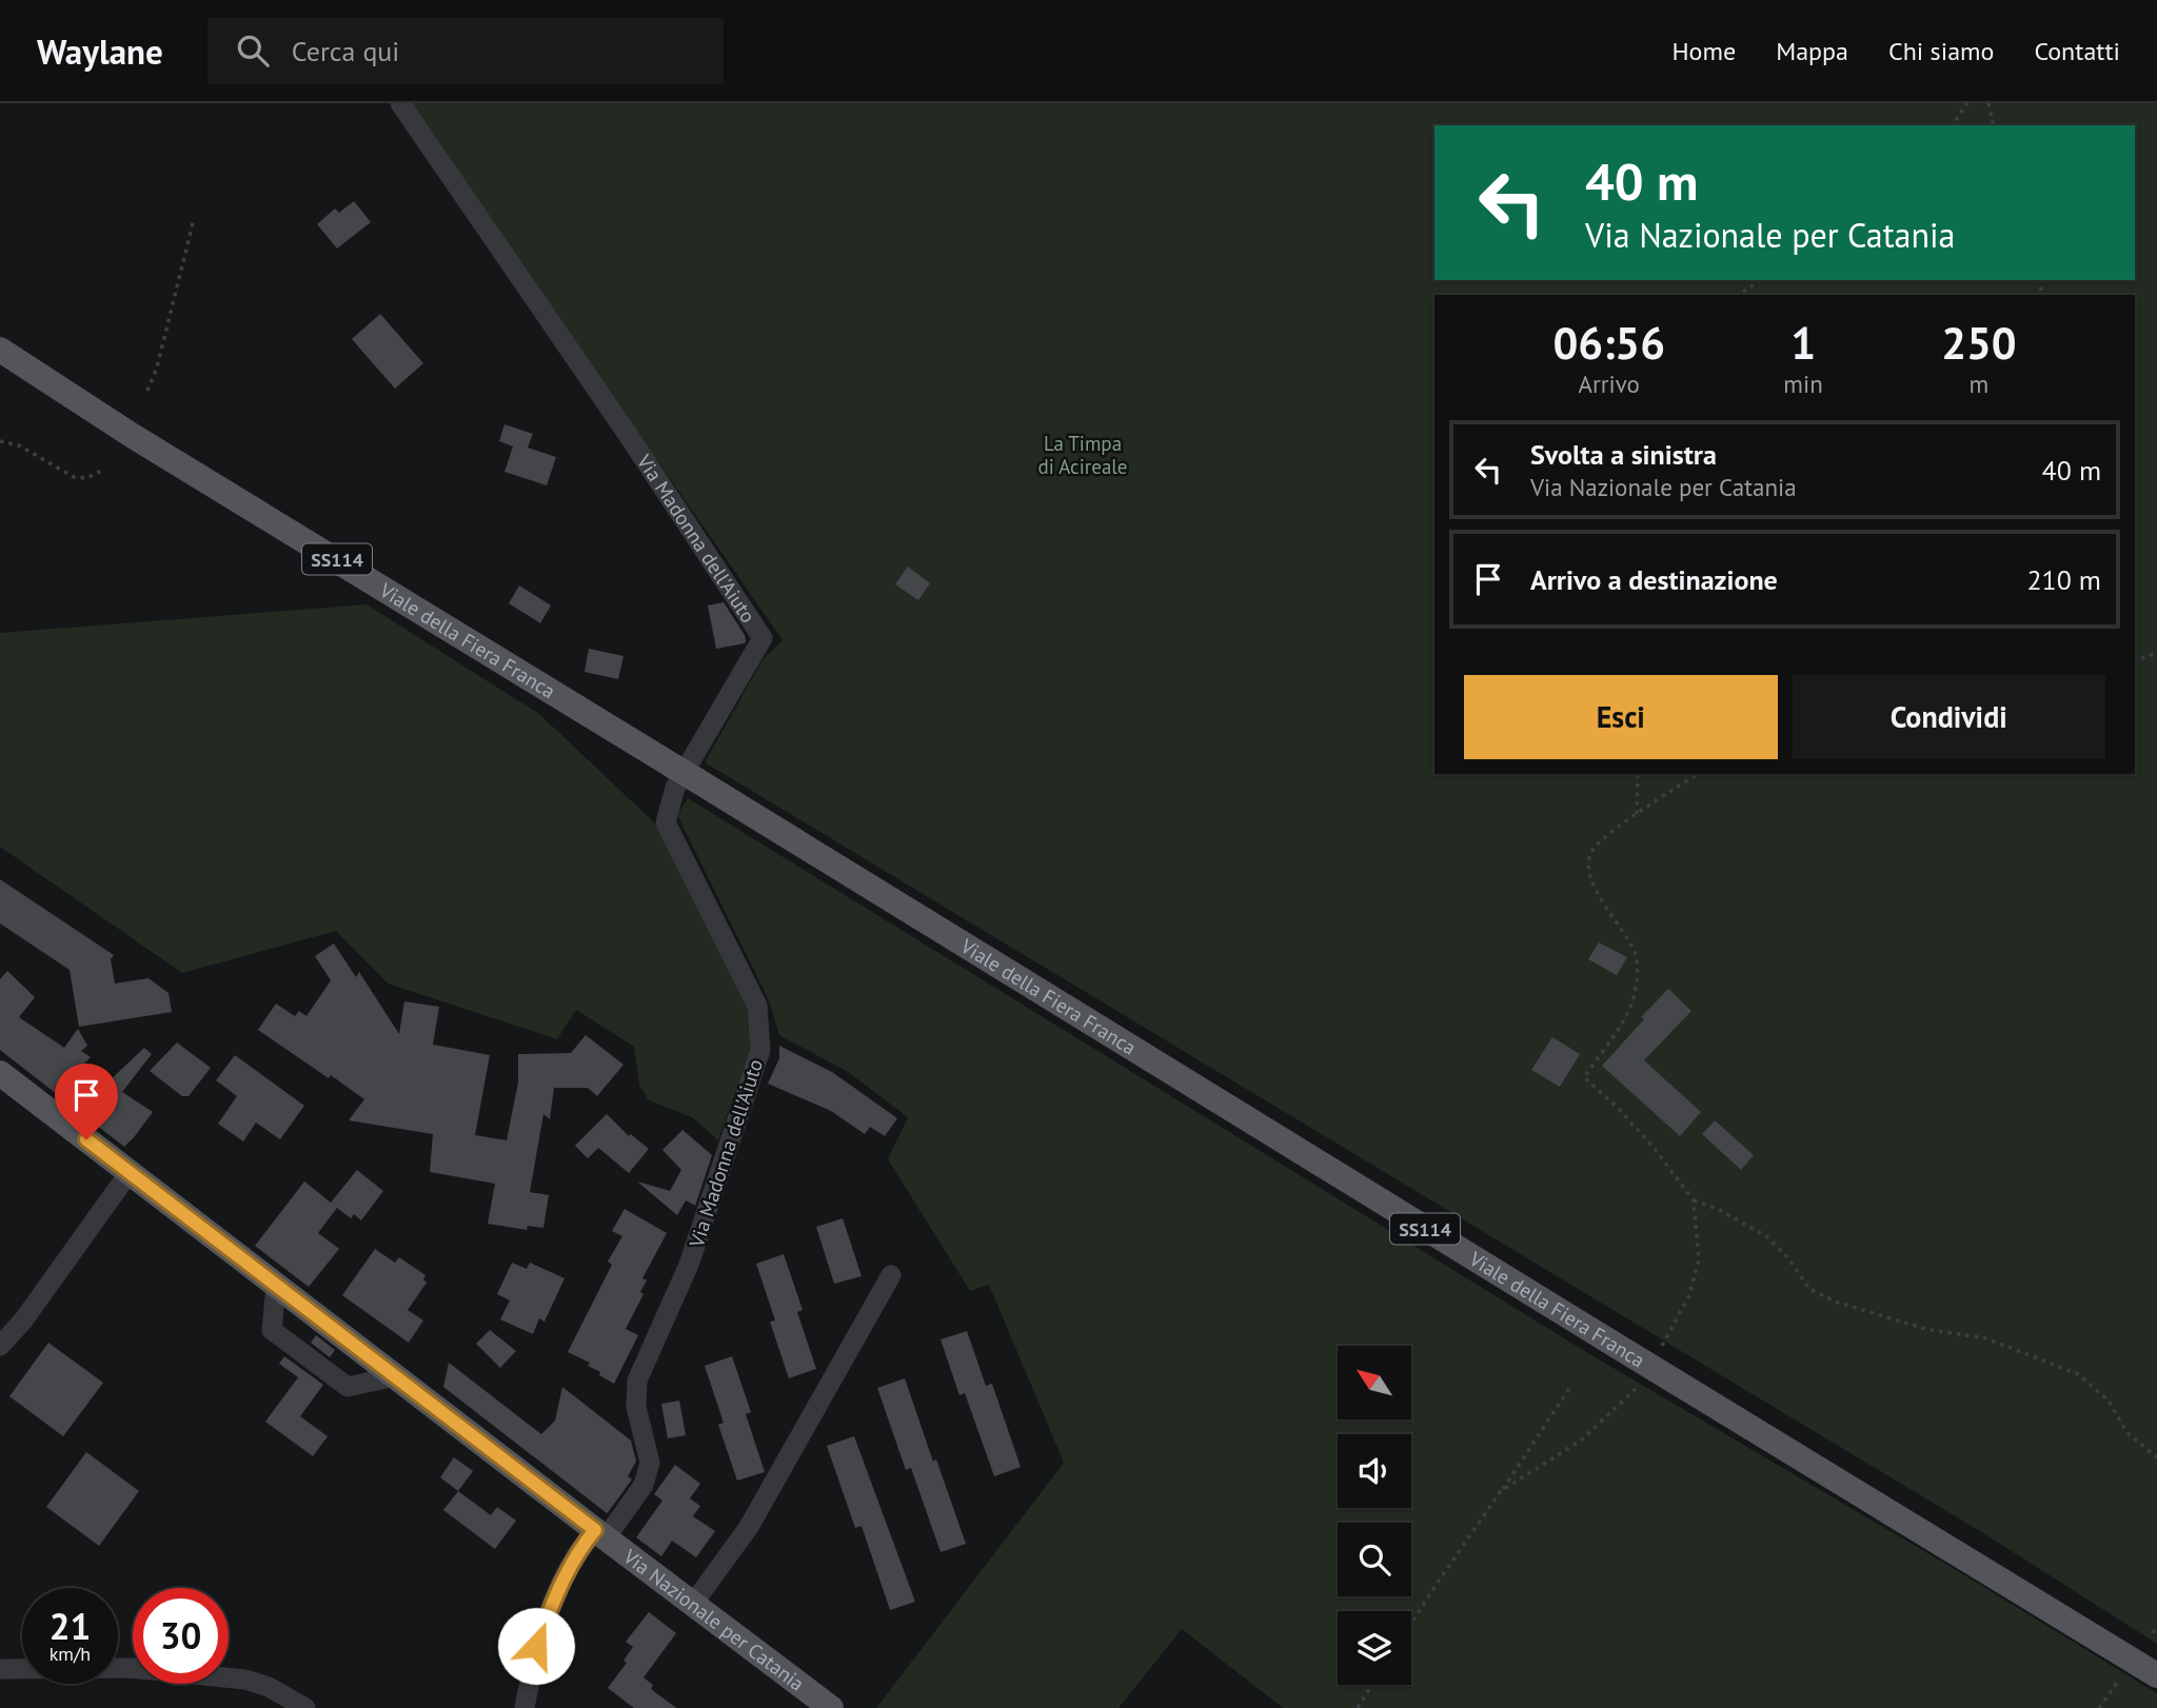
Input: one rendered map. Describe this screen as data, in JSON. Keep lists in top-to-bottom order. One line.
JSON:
{"streets":{"main road":["SS114","Viale della Fiera Franca","Via Nazionale per Catania"],"street":["Via Madonna dell'Aiuto"]},"crossings":[["Via Madonna dell'Aiuto","Via Nazionale per Catania"]],"parks":["La Timpa di Acireale"],"north":"top left","page":{"header":"Waylane","search":"Cerca qui","nav":["Home","Mappa","Chi siamo","Contatti"],"turn":["40 m","Via Nazionale per Catania"],"eta":["06:56","Arrivo","1","min","250","m"],"list":[{"name":"Svolta a sinistra","note":"Via Nazionale per Catania","value":"40 m"},{"name":"Arrivo a destinazione","value":"210 m"}],"buttons":["Esci","Condividi"],"speed":"21 km/h","limit":"30"}}
